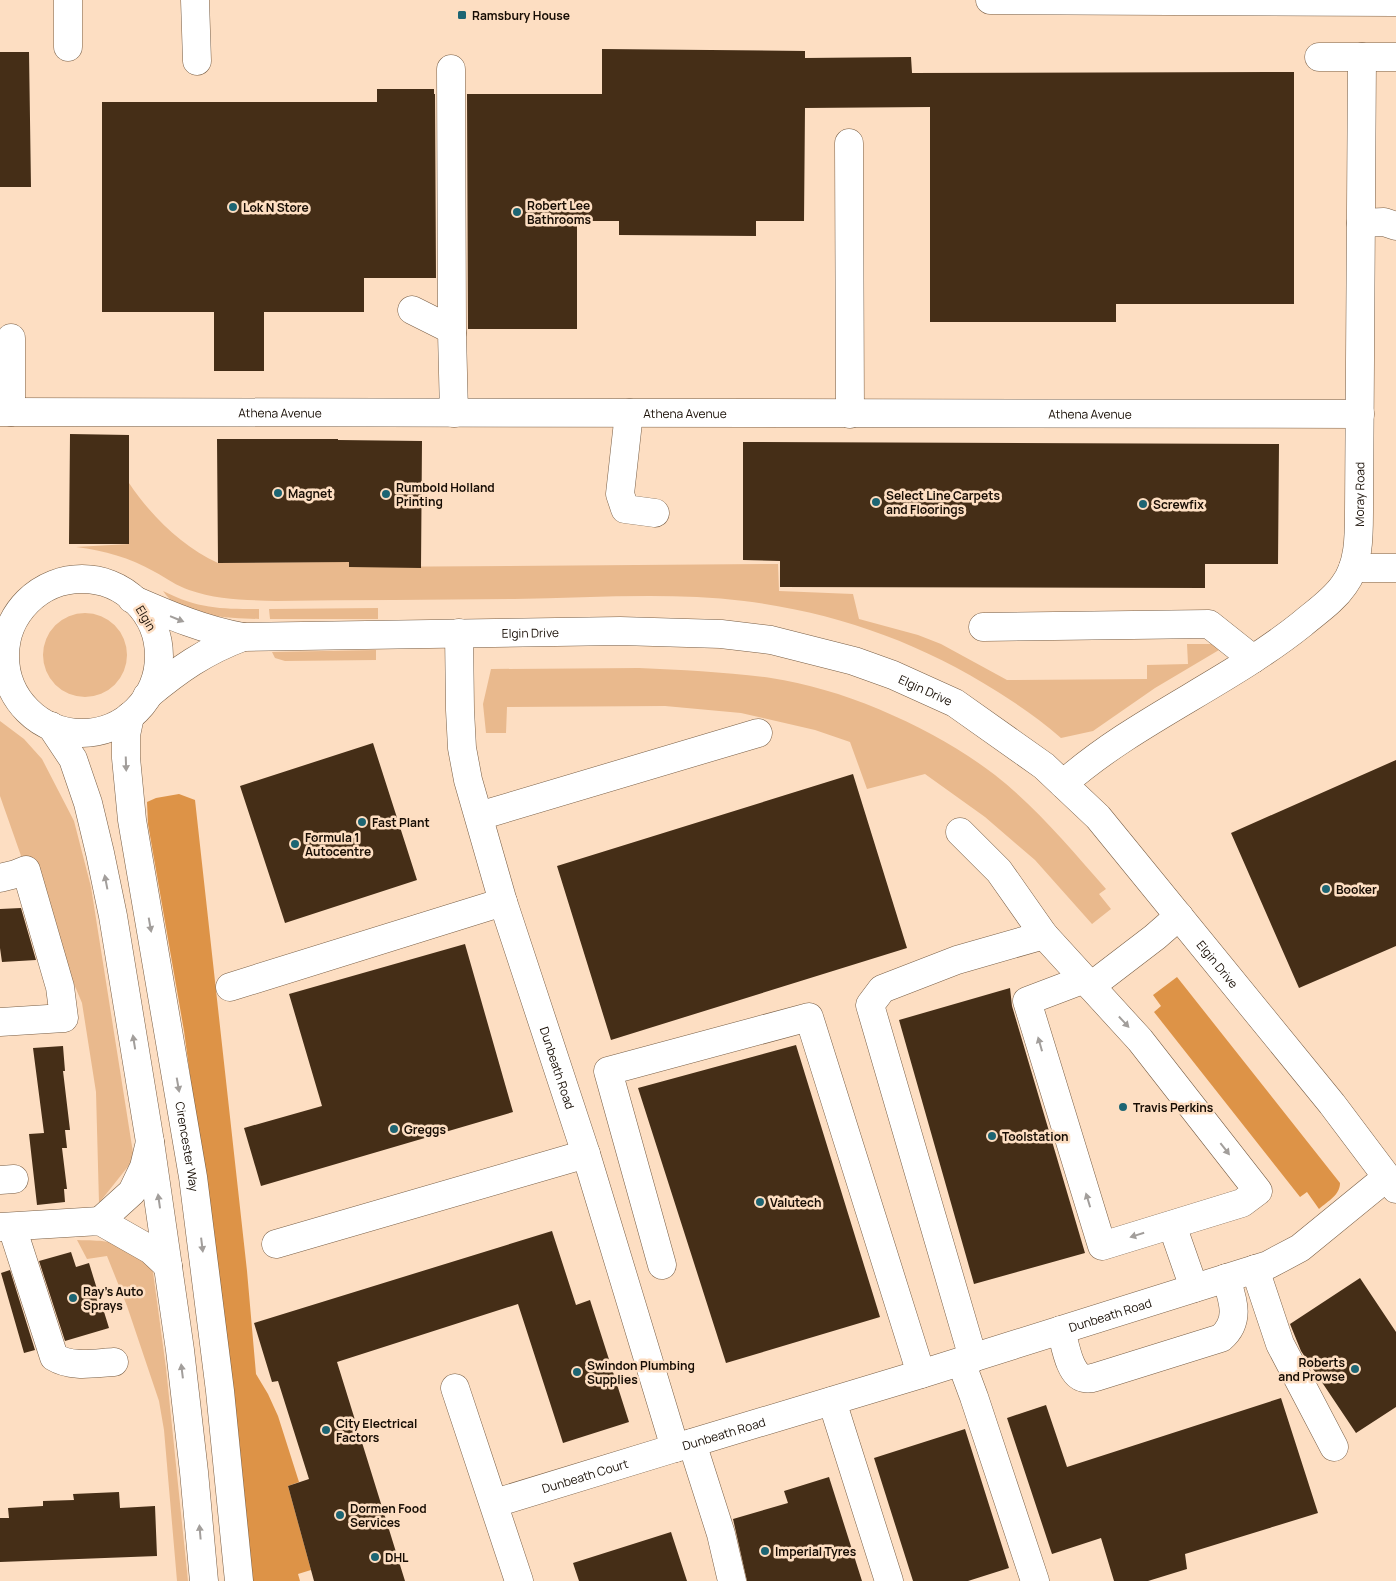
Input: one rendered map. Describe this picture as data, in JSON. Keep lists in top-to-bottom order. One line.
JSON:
{"streets":{"street":["Athena Avenue","Moray Road","Elgin","Elgin Drive","Dunbeath Road","Cirencester Way","Dunbeath Court"]},"crossings":[["Athena Avenue","Moray Road"],["Moray Road","Elgin Drive"],["Elgin","Elgin Drive"],["Elgin","Cirencester Way"],["Elgin Drive","Dunbeath Road"],["Elgin Drive","Cirencester Way"],["Dunbeath Road","Dunbeath Court"]],"places":{"transit":["Ramsbury House"],"other":["Lok N Store","Robert Lee Bathrooms","Magnet","Rumbold Holland Printing","Select Line Carpets and Floorings","Screwfix","Fast Plant","Formula 1 Autocentre","Booker","Travis Perkins","Greggs","Toolstation","Valutech","Ray's Auto Sprays","Roberts and Prowse","Swindon Plumbing Supplies","City Electrical Factors","Dormen Food Services","Imperial Tyres","DHL"]}}
